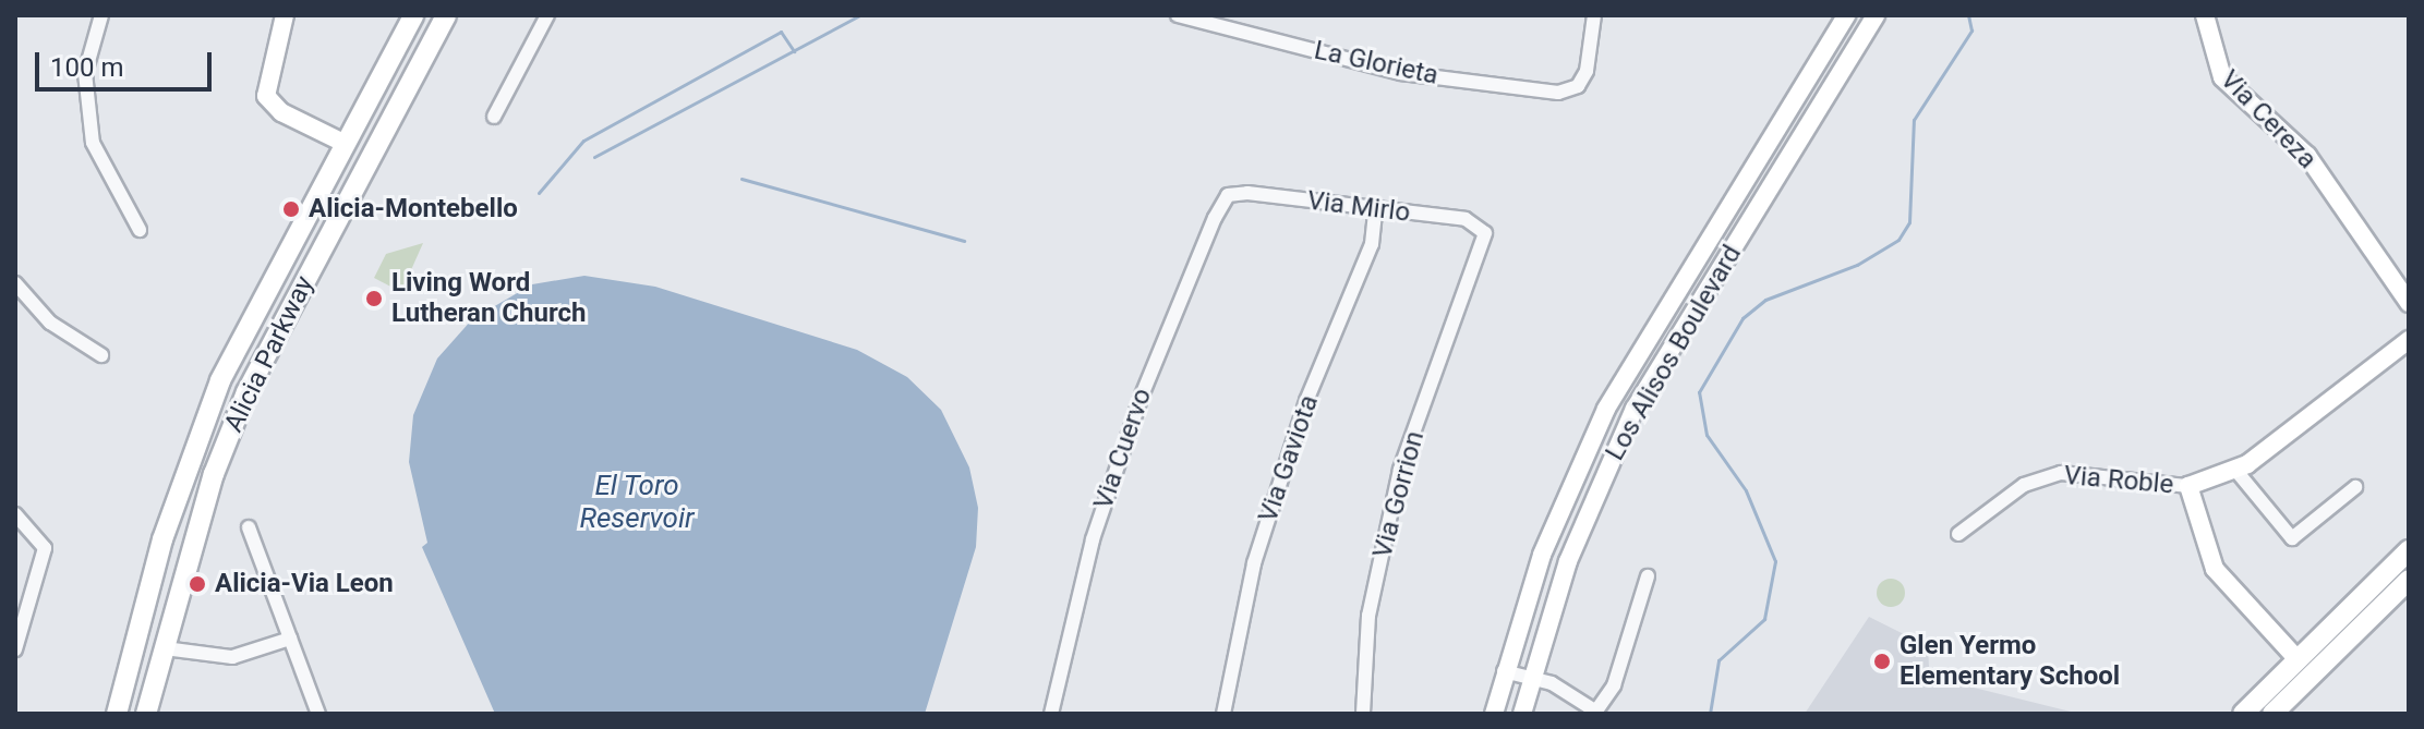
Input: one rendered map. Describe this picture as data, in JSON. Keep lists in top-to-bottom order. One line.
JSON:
{"streets":{"main road":["Via Cereza","Los Alisos Boulevard","Alicia Parkway","Via Roble"],"street":["La Glorieta","Via Mirlo","Via Cuervo","Via Gaviota","Via Gorrion"]},"crossings":[["Via Mirlo","Via Cuervo"],["Via Mirlo","Via Gaviota"],["Via Mirlo","Via Gorrion"]],"water":["El Toro Reservoir"],"places":["Alicia-Montebello","Living Word Lutheran Church","Alicia-Via Leon","Glen Yermo Elementary School"],"scale_bar":"100 m"}
